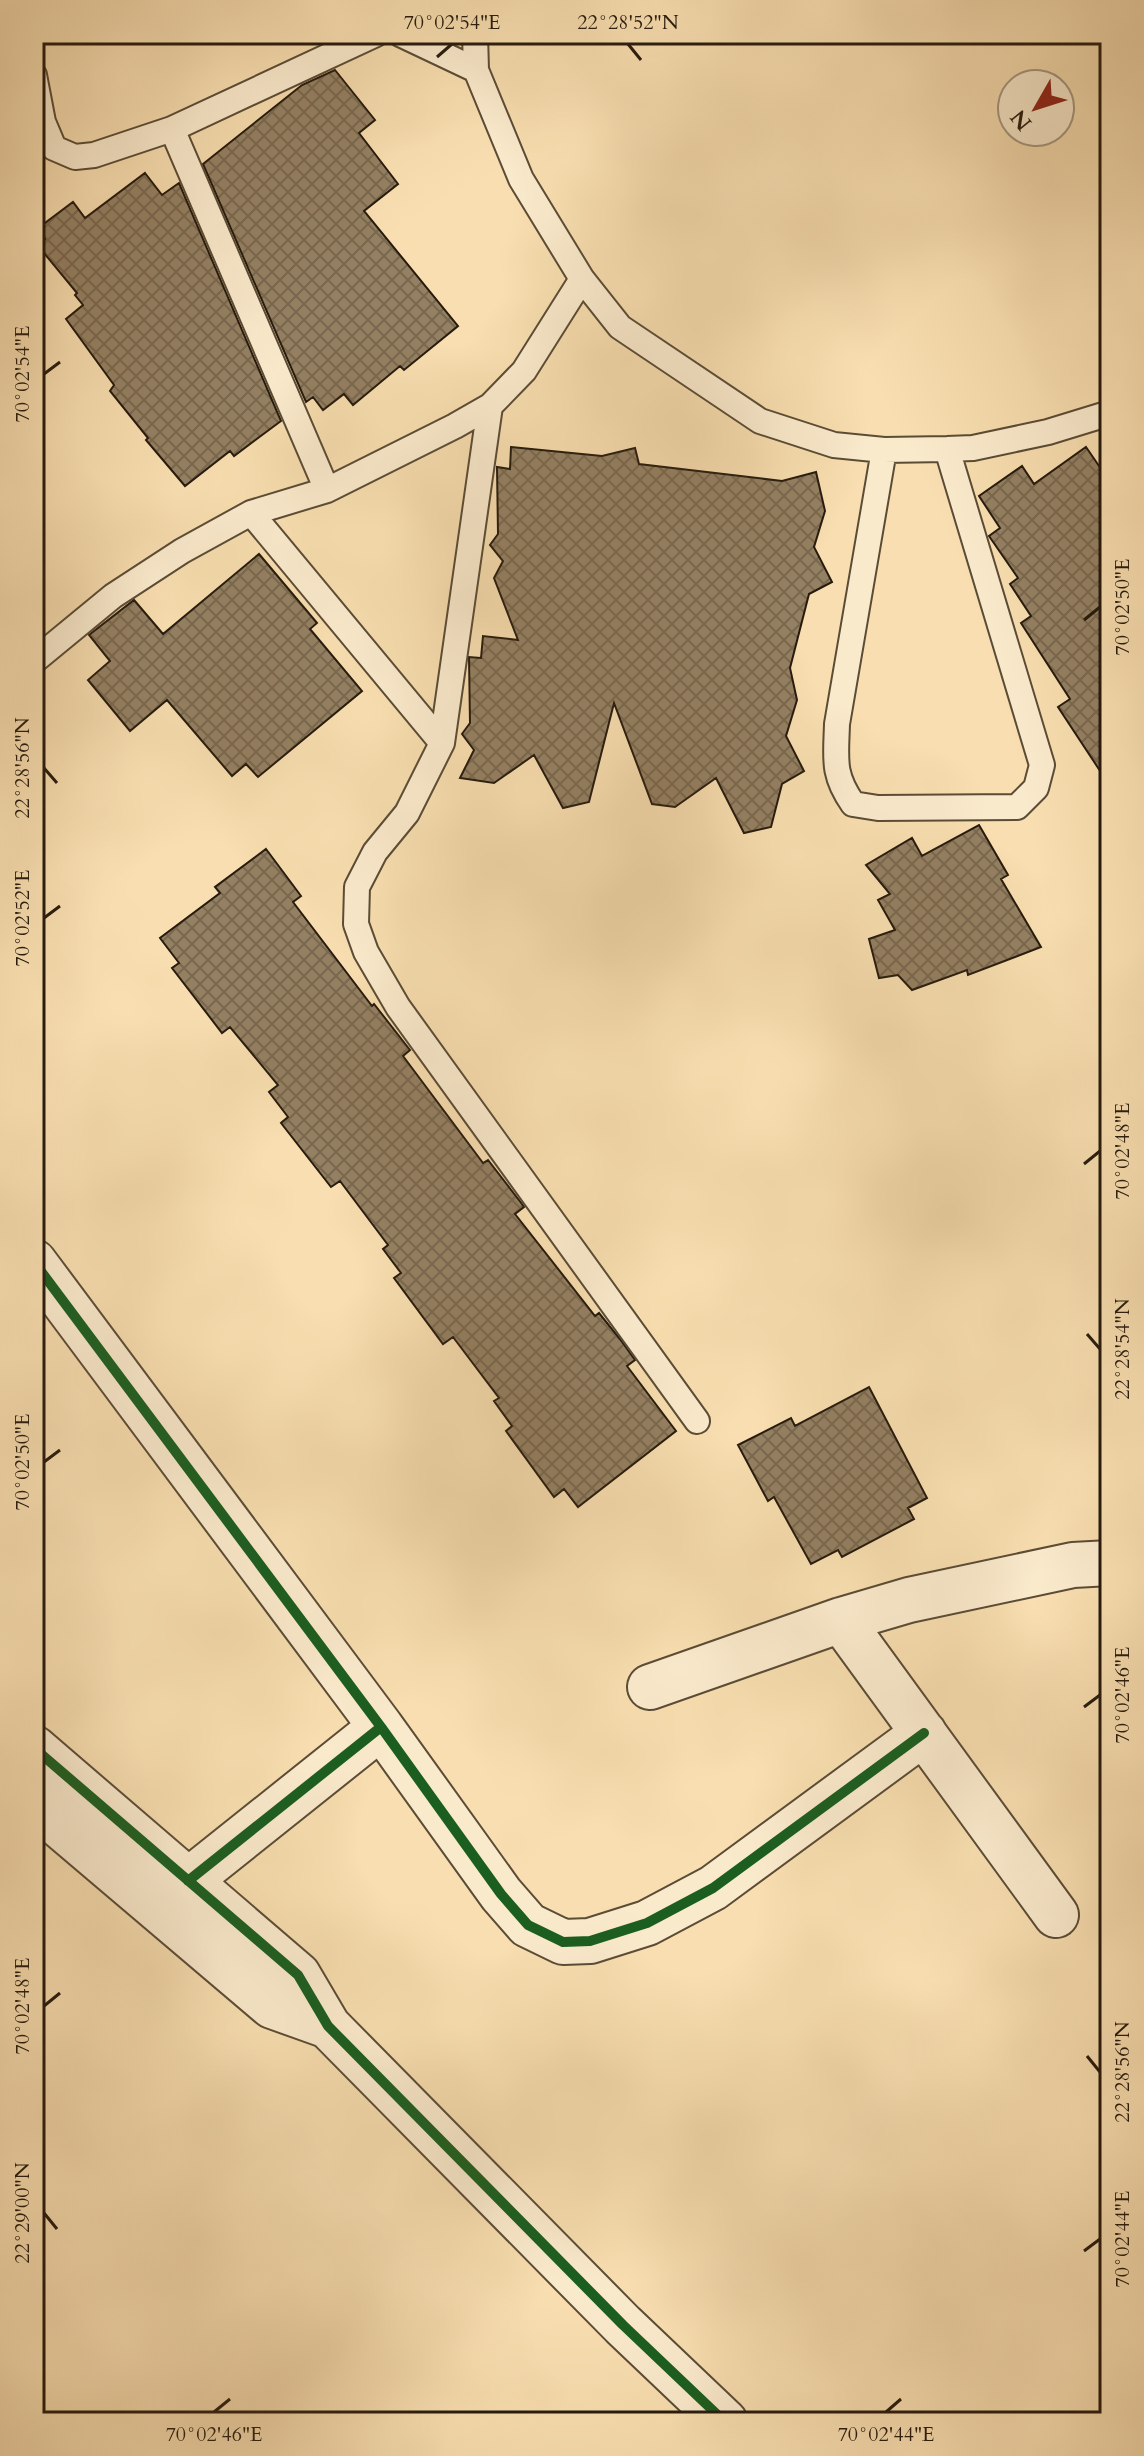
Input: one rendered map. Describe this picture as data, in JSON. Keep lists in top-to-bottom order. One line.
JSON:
{"north":"bottom left","coordinates":["70°02'54\"E","22°28'52\"N","70°02'50\"E","22°28'56\"N","70°02'52\"E","70°02'48\"E","22°28'54\"N","70°02'46\"E","22°29'00\"N","70°02'44\"E"]}
